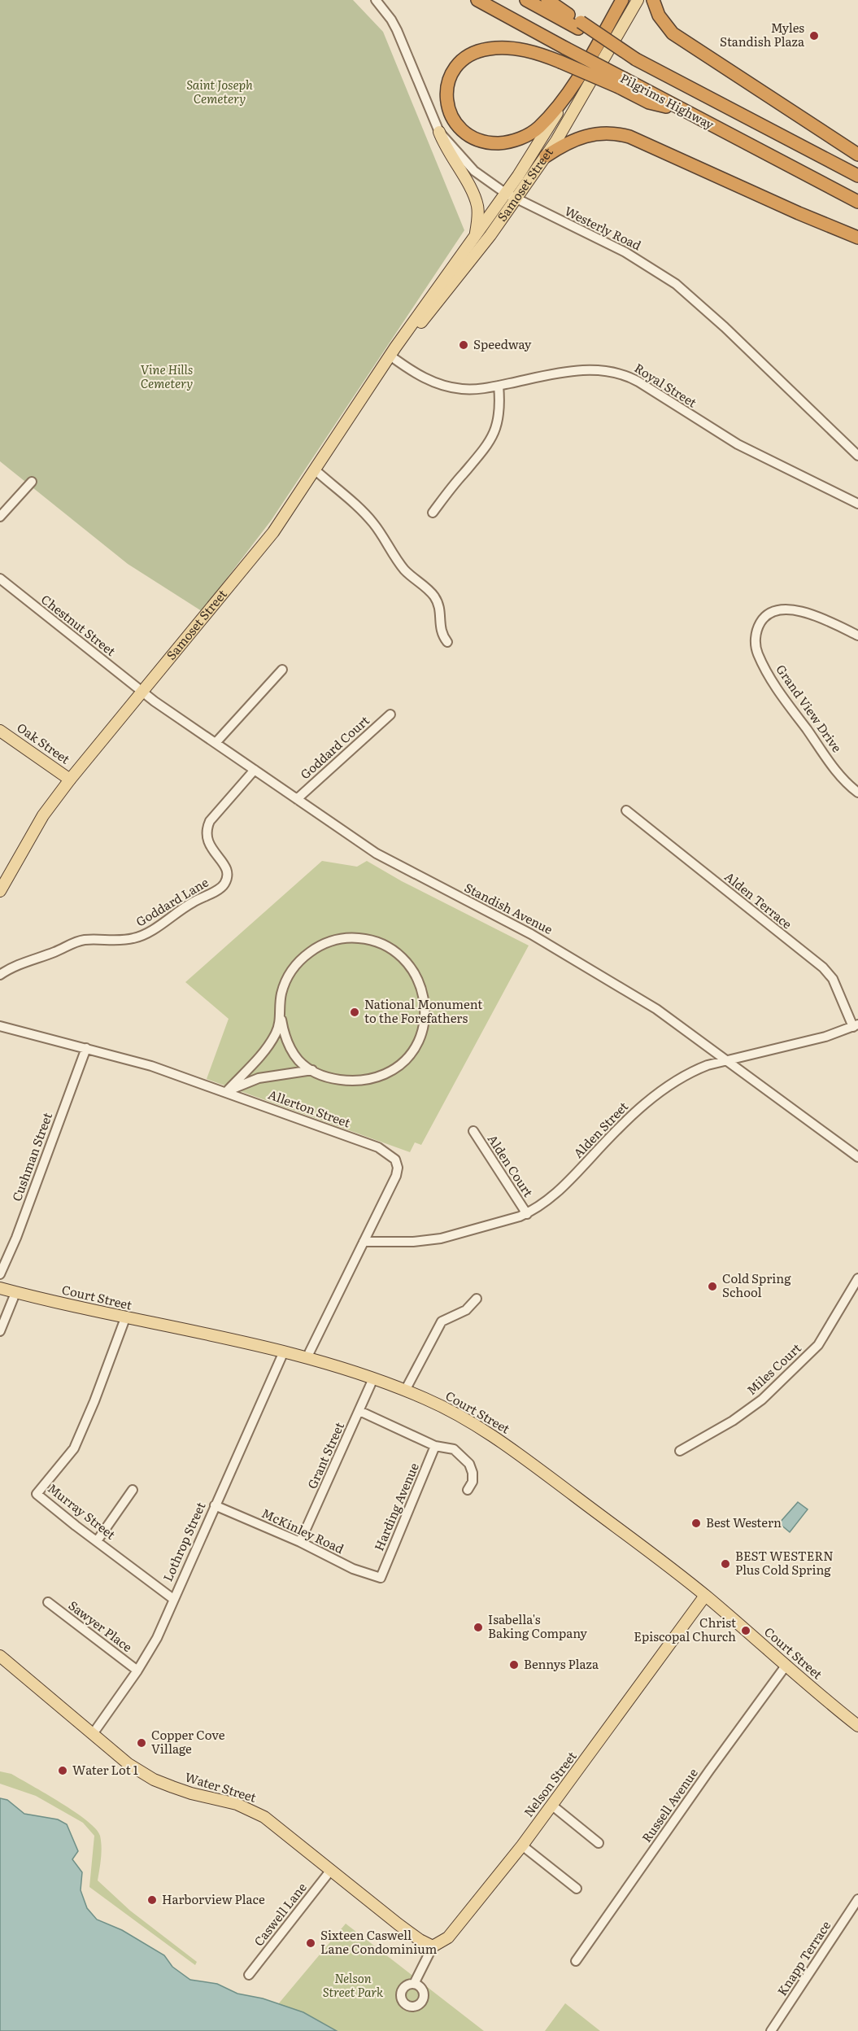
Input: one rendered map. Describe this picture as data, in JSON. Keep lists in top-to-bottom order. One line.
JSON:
{"streets":{"highway":["Pilgrims Highway","Samoset Street"],"main road":["Oak Street","Court Street","Nelson Street","Water Street"],"street":["Westerly Road","Royal Street","Chestnut Street","Grand View Drive","Goddard Court","Alden Terrace","Goddard Lane","Standish Avenue","Allerton Street","Alden Street","Cushman Street","Alden Court","Miles Court","Grant Street","Harding Avenue","Murray Street","McKinley Road","Lothrop Street","Sawyer Place","Russell Avenue","Caswell Lane","Knapp Terrace"]},"crossings":[["Samoset Street","Westerly Road"],["Samoset Street","Royal Street"],["Samoset Street","Chestnut Street"],["Samoset Street","Oak Street"],["Samoset Street","Standish Avenue"],["Chestnut Street","Standish Avenue"],["Goddard Court","Standish Avenue"],["Alden Terrace","Alden Street"],["Goddard Lane","Standish Avenue"],["Standish Avenue","Alden Street"],["Allerton Street","Alden Street"],["Allerton Street","Cushman Street"],["Allerton Street","Court Street"],["Alden Street","Alden Court"],["Court Street","Grant Street"],["Court Street","Murray Street"],["Court Street","Lothrop Street"],["Court Street","Nelson Street"],["Court Street","Russell Avenue"],["Grant Street","McKinley Road"],["Harding Avenue","McKinley Road"],["Murray Street","Lothrop Street"],["McKinley Road","Lothrop Street"],["Lothrop Street","Sawyer Place"],["Lothrop Street","Water Street"],["Nelson Street","Water Street"],["Water Street","Caswell Lane"]],"parks":["Saint Joseph Cemetery","Vine Hills Cemetery","Nelson Street Park"],"places":["Myles Standish Plaza","Speedway","National Monument to the Forefathers","Cold Spring School","Best Western","BEST WESTERN Plus Cold Spring","Isabella's Baking Company","Christ Episcopal Church","Bennys Plaza","Copper Cove Village","Water Lot 1","Harborview Place","Sixteen Caswell Lane Condominium"]}
